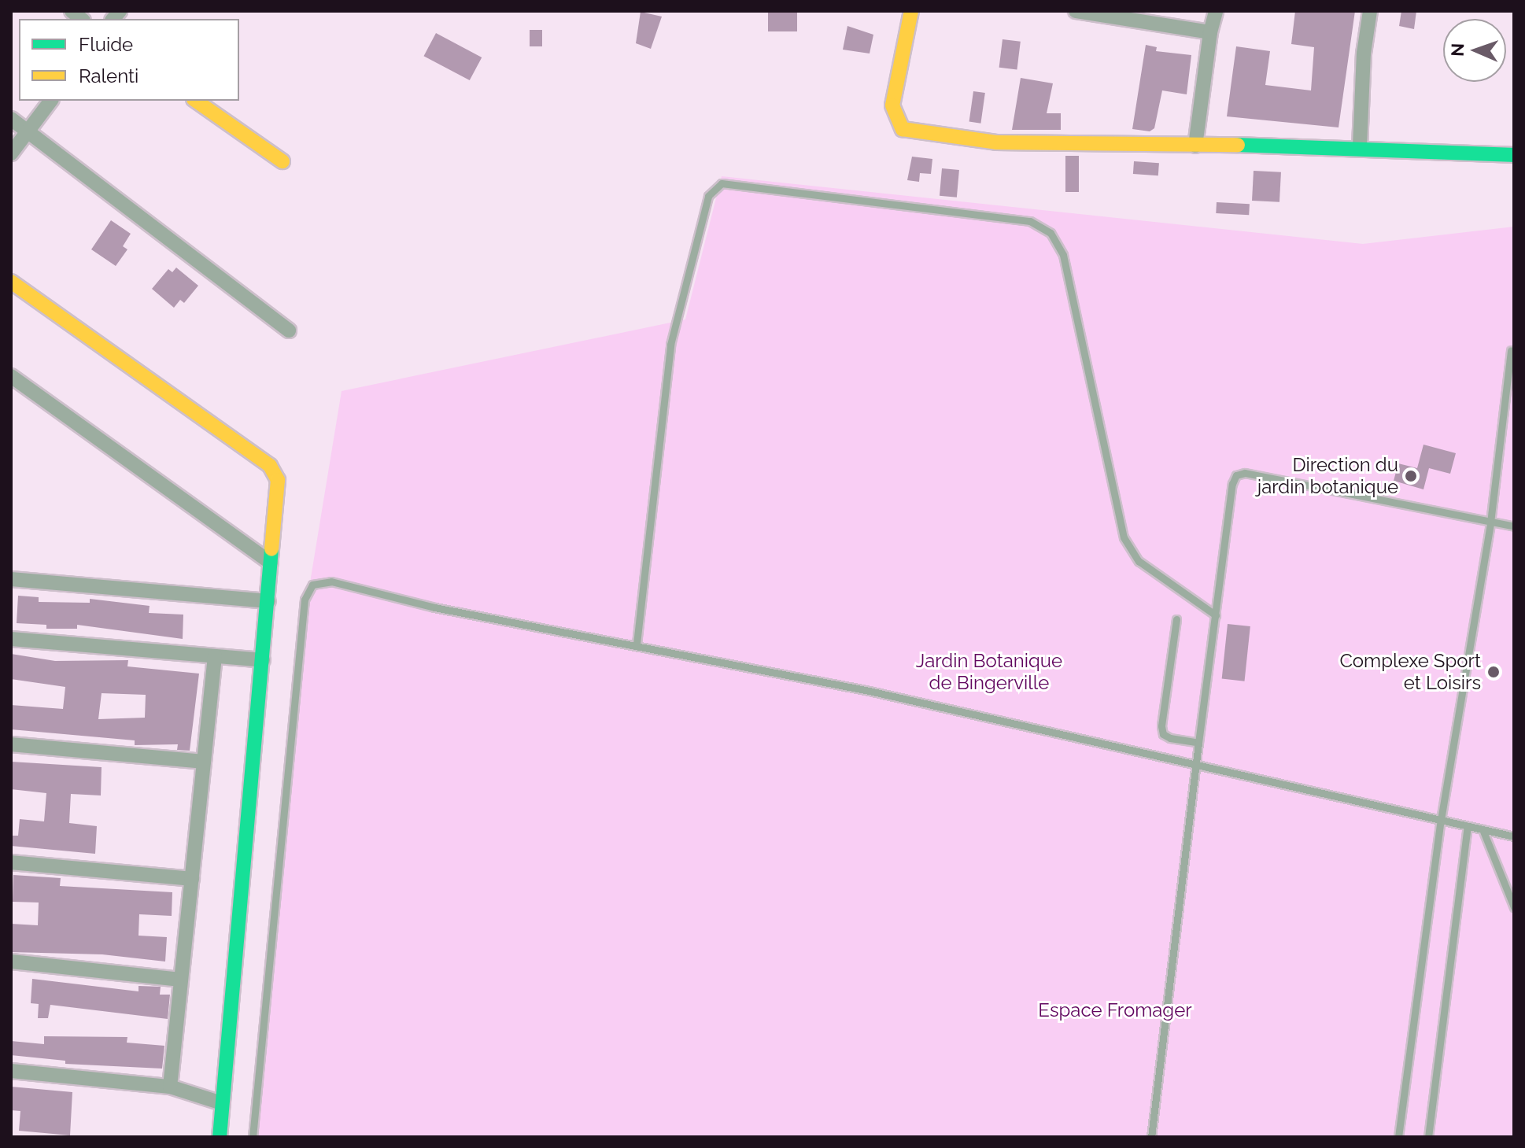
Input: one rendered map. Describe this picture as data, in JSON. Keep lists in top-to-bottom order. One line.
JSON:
{"parks":["Jardin Botanique de Bingerville","Espace Fromager"],"places":["Direction du jardin botanique","Complexe Sport et Loisirs"],"legend":["Fluide","Ralenti"],"north":"left"}
